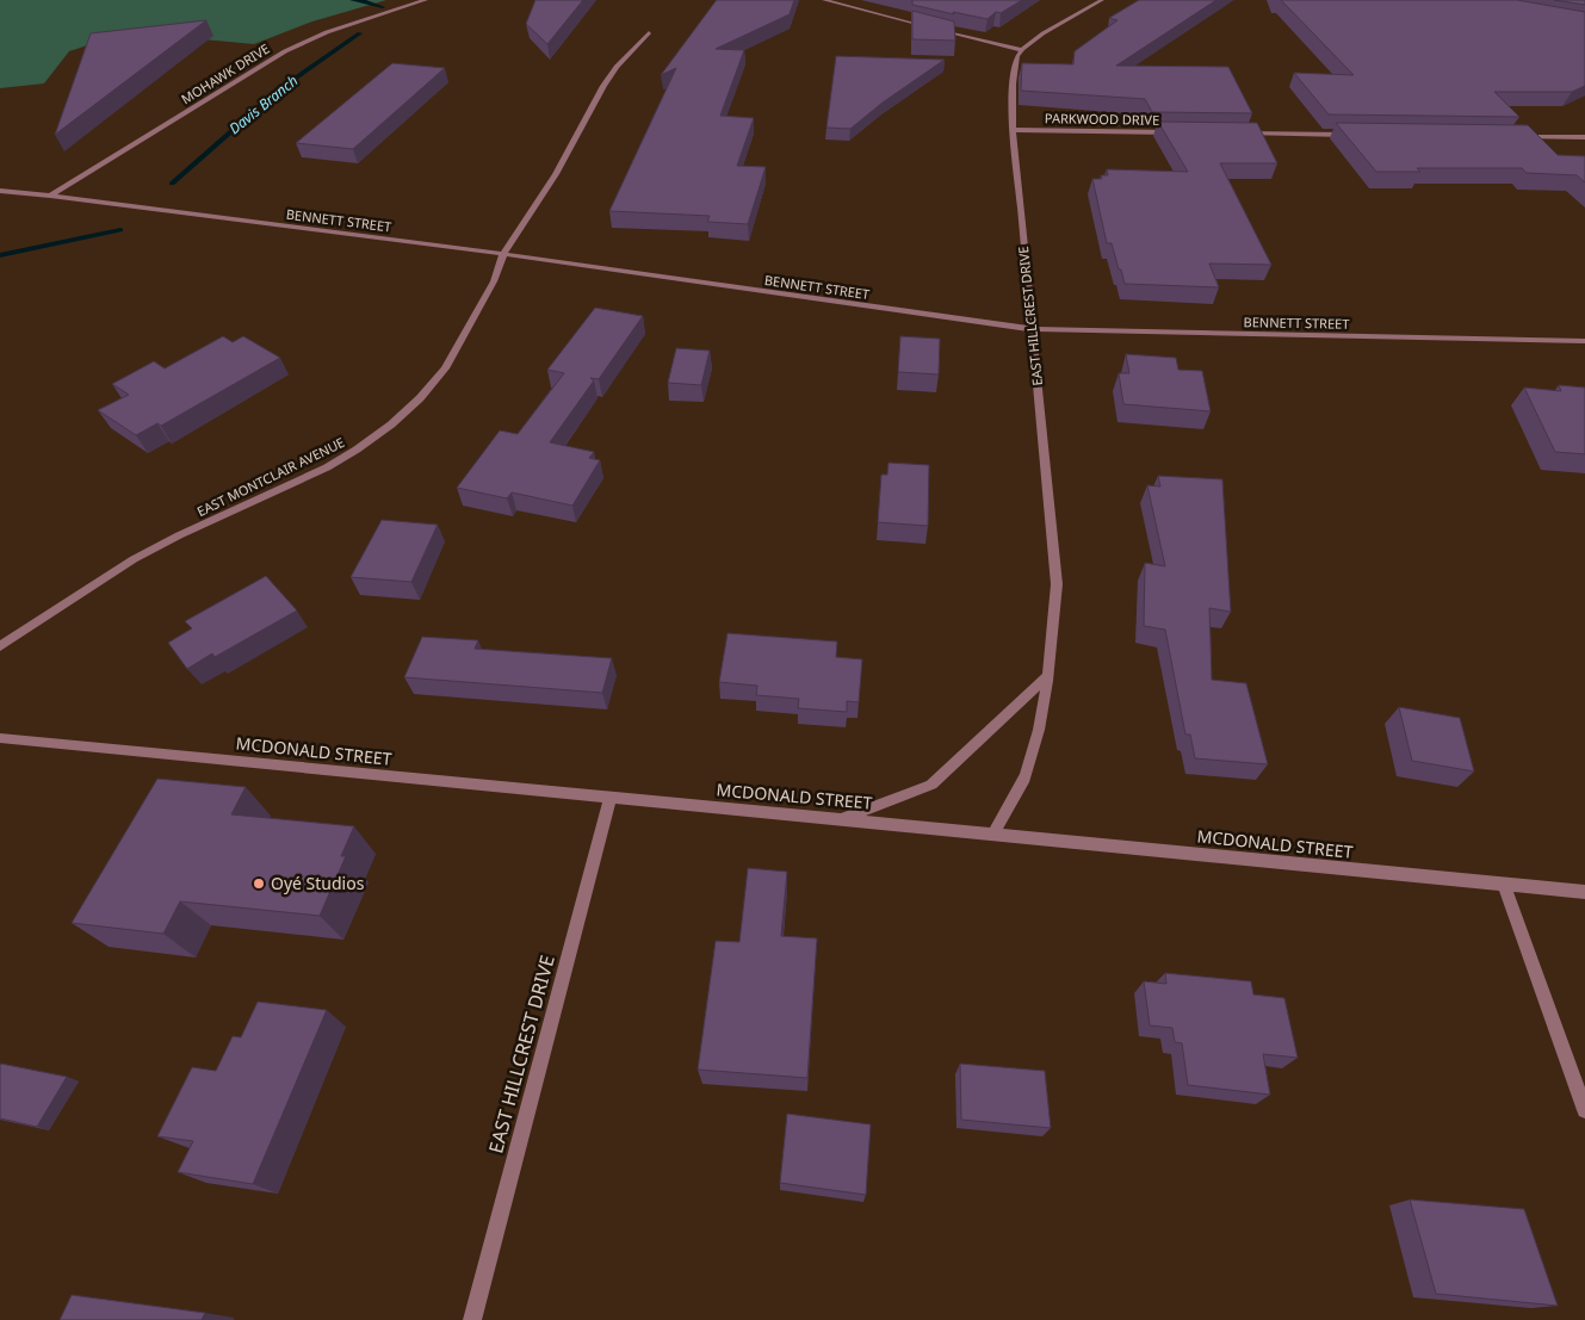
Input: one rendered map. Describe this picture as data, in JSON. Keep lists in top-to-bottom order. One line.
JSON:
{"streets":{"street":["MOHAWK DRIVE","PARKWOOD DRIVE","BENNETT STREET","EAST HILLCREST DRIVE","EAST MONTCLAIR AVENUE","MCDONALD STREET"]},"crossings":[["MOHAWK DRIVE","BENNETT STREET"],["PARKWOOD DRIVE","EAST HILLCREST DRIVE"],["BENNETT STREET","EAST HILLCREST DRIVE"],["BENNETT STREET","EAST MONTCLAIR AVENUE"],["EAST HILLCREST DRIVE","MCDONALD STREET"]],"water":["Davis Branch"],"places":["Oyé Studios"]}
